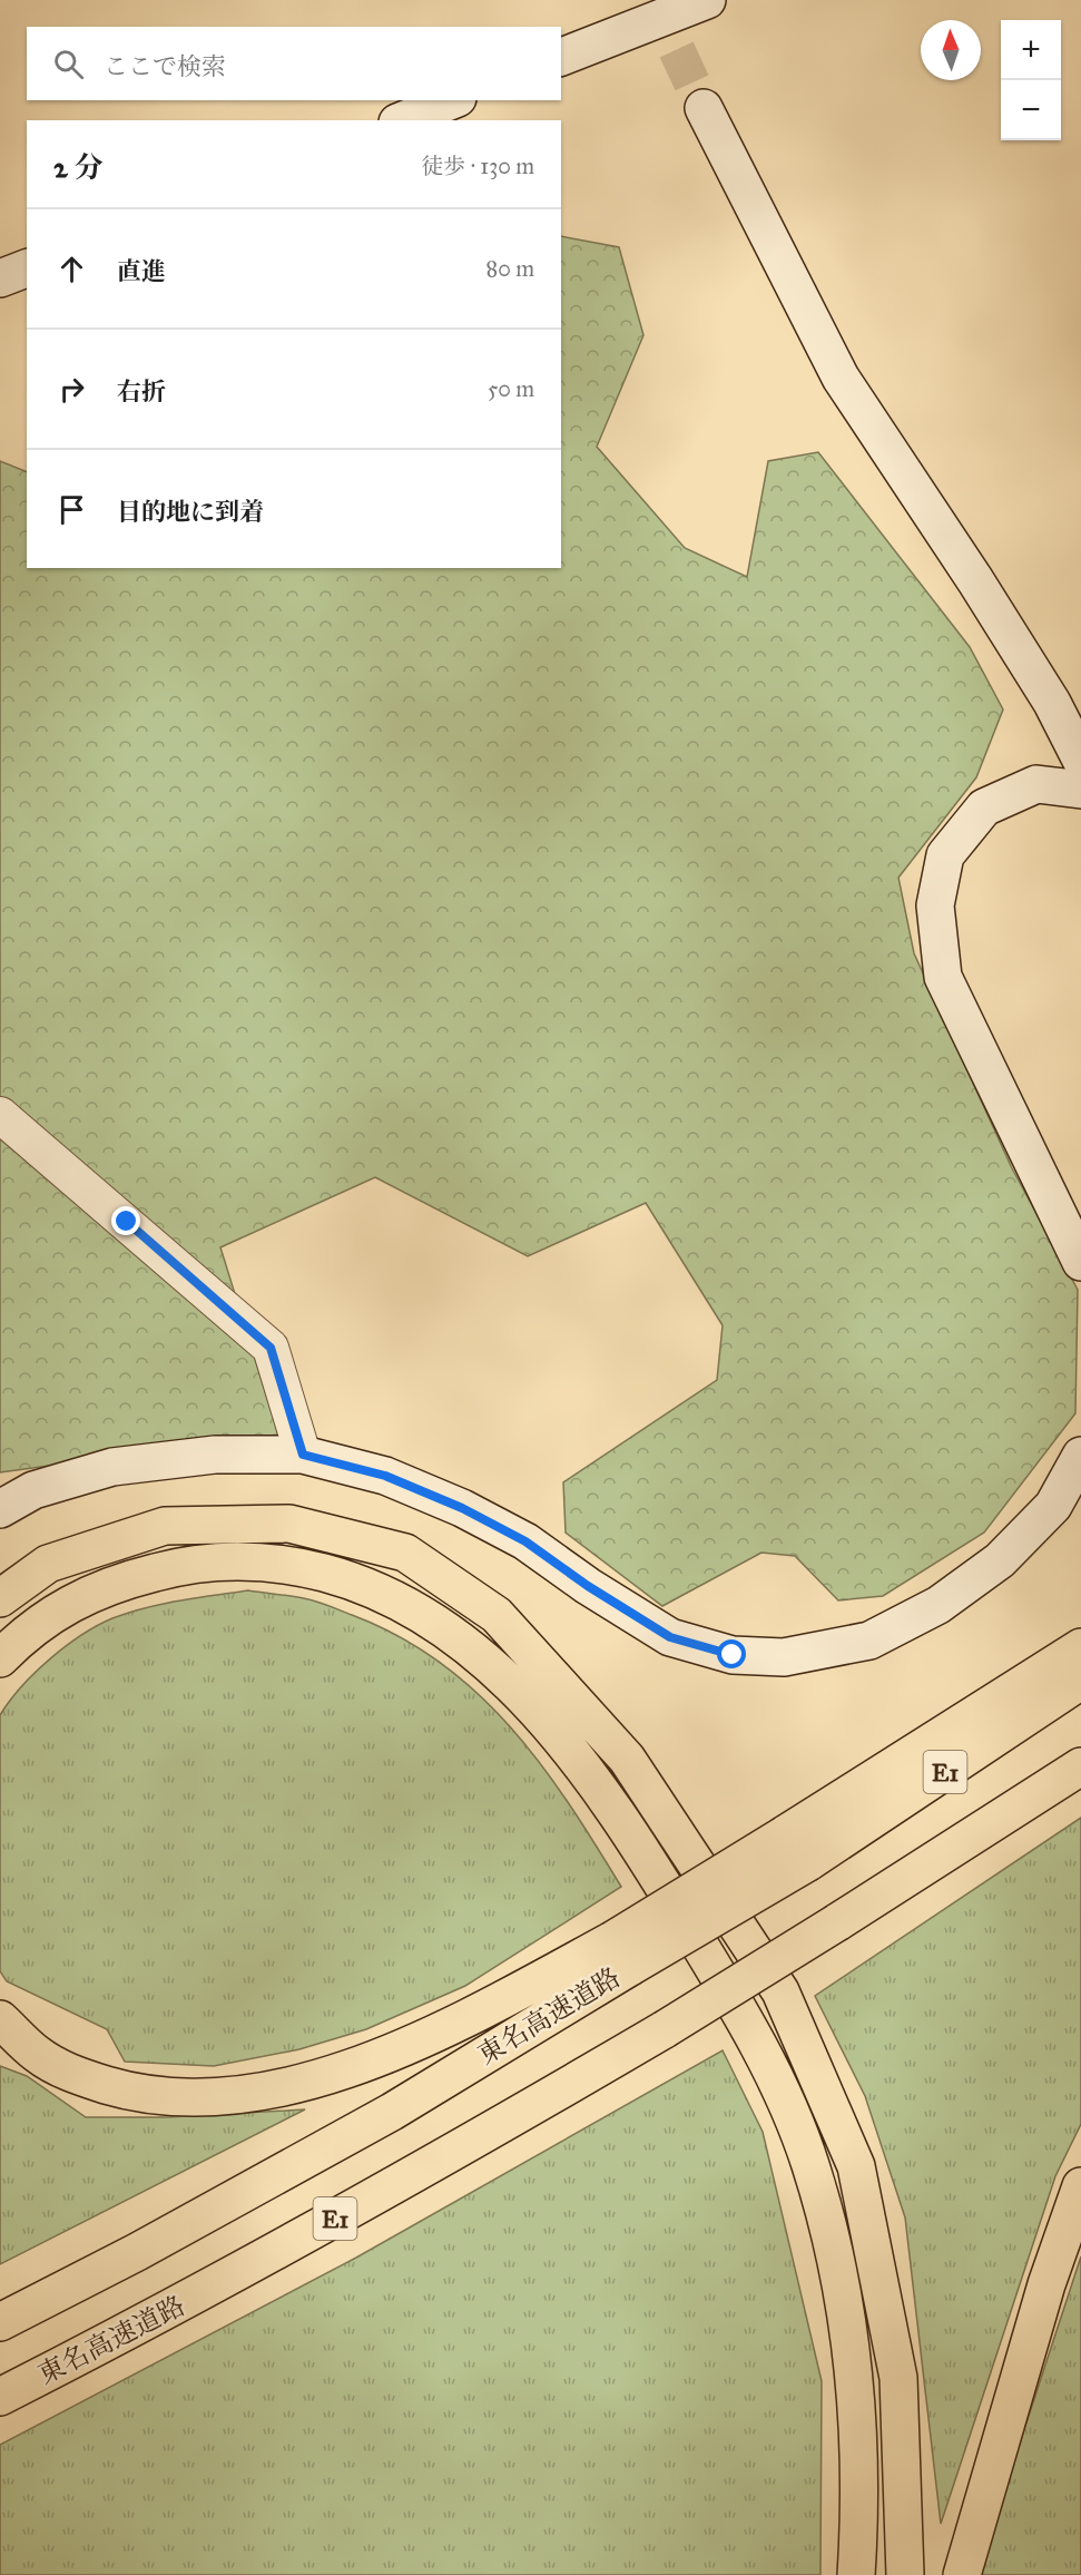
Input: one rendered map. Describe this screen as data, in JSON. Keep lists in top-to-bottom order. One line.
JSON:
{"streets":{"highway":["E1","東名高速道路"]},"north":"top","page":{"map_buttons":["+","−"],"search":"ここで検索","heading":["2 分","徒歩 · 130 m"],"list":[["直進","80 m"],["右折","50 m"],"目的地に到着"]}}
